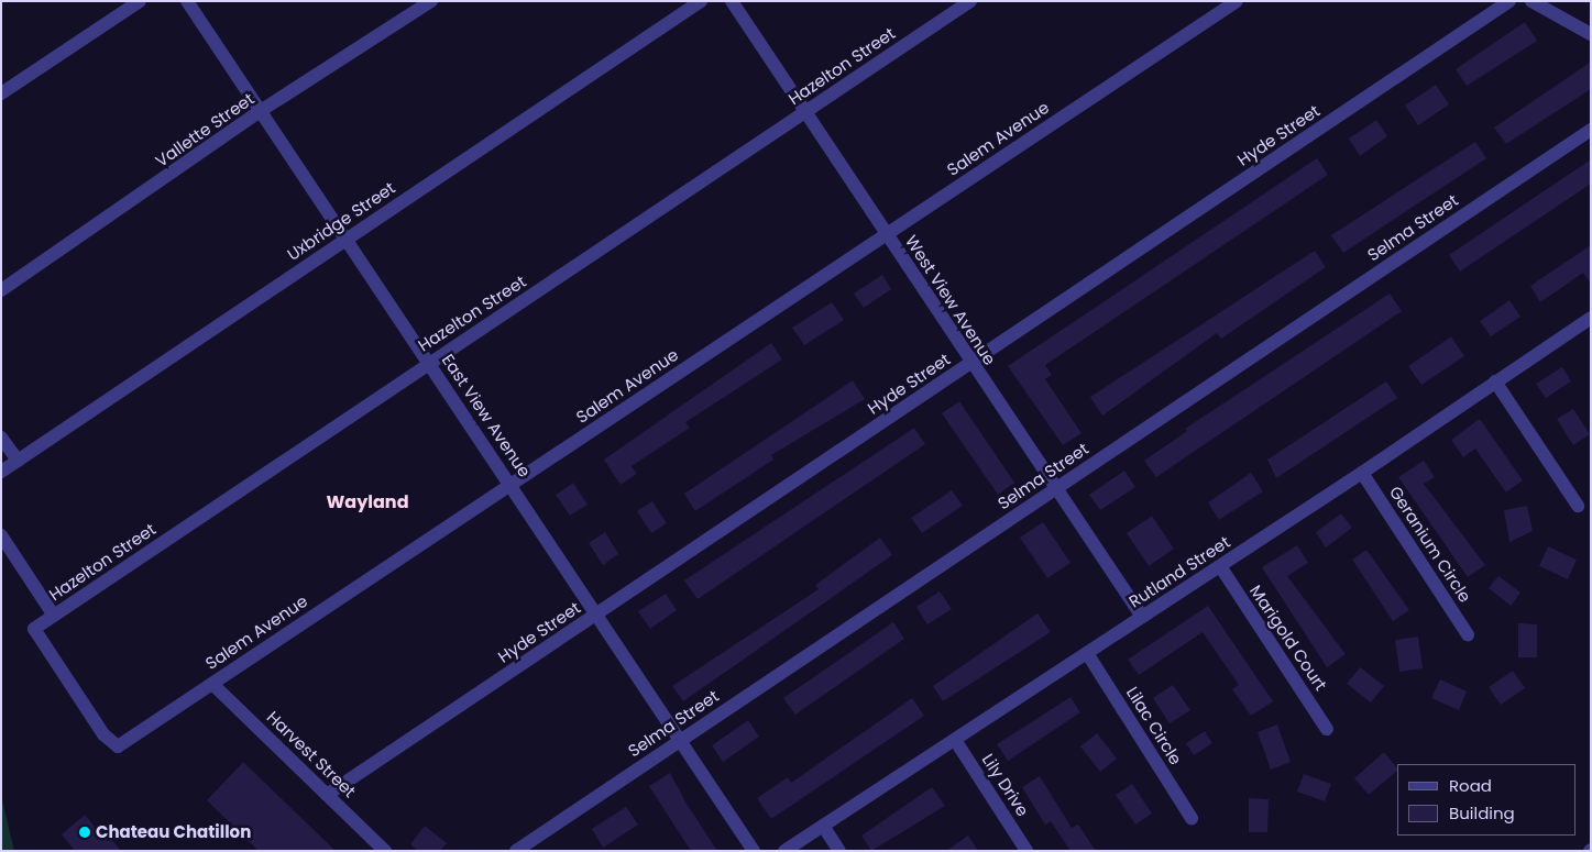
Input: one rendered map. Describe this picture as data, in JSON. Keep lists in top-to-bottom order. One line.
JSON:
{"streets":{"street":["Hazelton Street","Vallette Street","Hyde Street","Salem Avenue","Uxbridge Street","Selma Street","West View Avenue","East View Avenue","Geranium Circle","Rutland Street","Marigold Court","Lilac Circle","Harvest Street","Lily Drive"]},"crossings":[["Hazelton Street","Salem Avenue"],["Hazelton Street","West View Avenue"],["Hazelton Street","East View Avenue"],["Vallette Street","East View Avenue"],["Hyde Street","West View Avenue"],["Hyde Street","East View Avenue"],["Hyde Street","Harvest Street"],["Salem Avenue","West View Avenue"],["Salem Avenue","East View Avenue"],["Salem Avenue","Harvest Street"],["Uxbridge Street","East View Avenue"],["Selma Street","West View Avenue"],["Selma Street","East View Avenue"],["West View Avenue","Rutland Street"],["Geranium Circle","Rutland Street"],["Rutland Street","Marigold Court"],["Rutland Street","Lilac Circle"],["Rutland Street","Lily Drive"]],"districts":["Wayland"],"places":["Chateau Chatillon"],"legend":["Road","Building"]}
